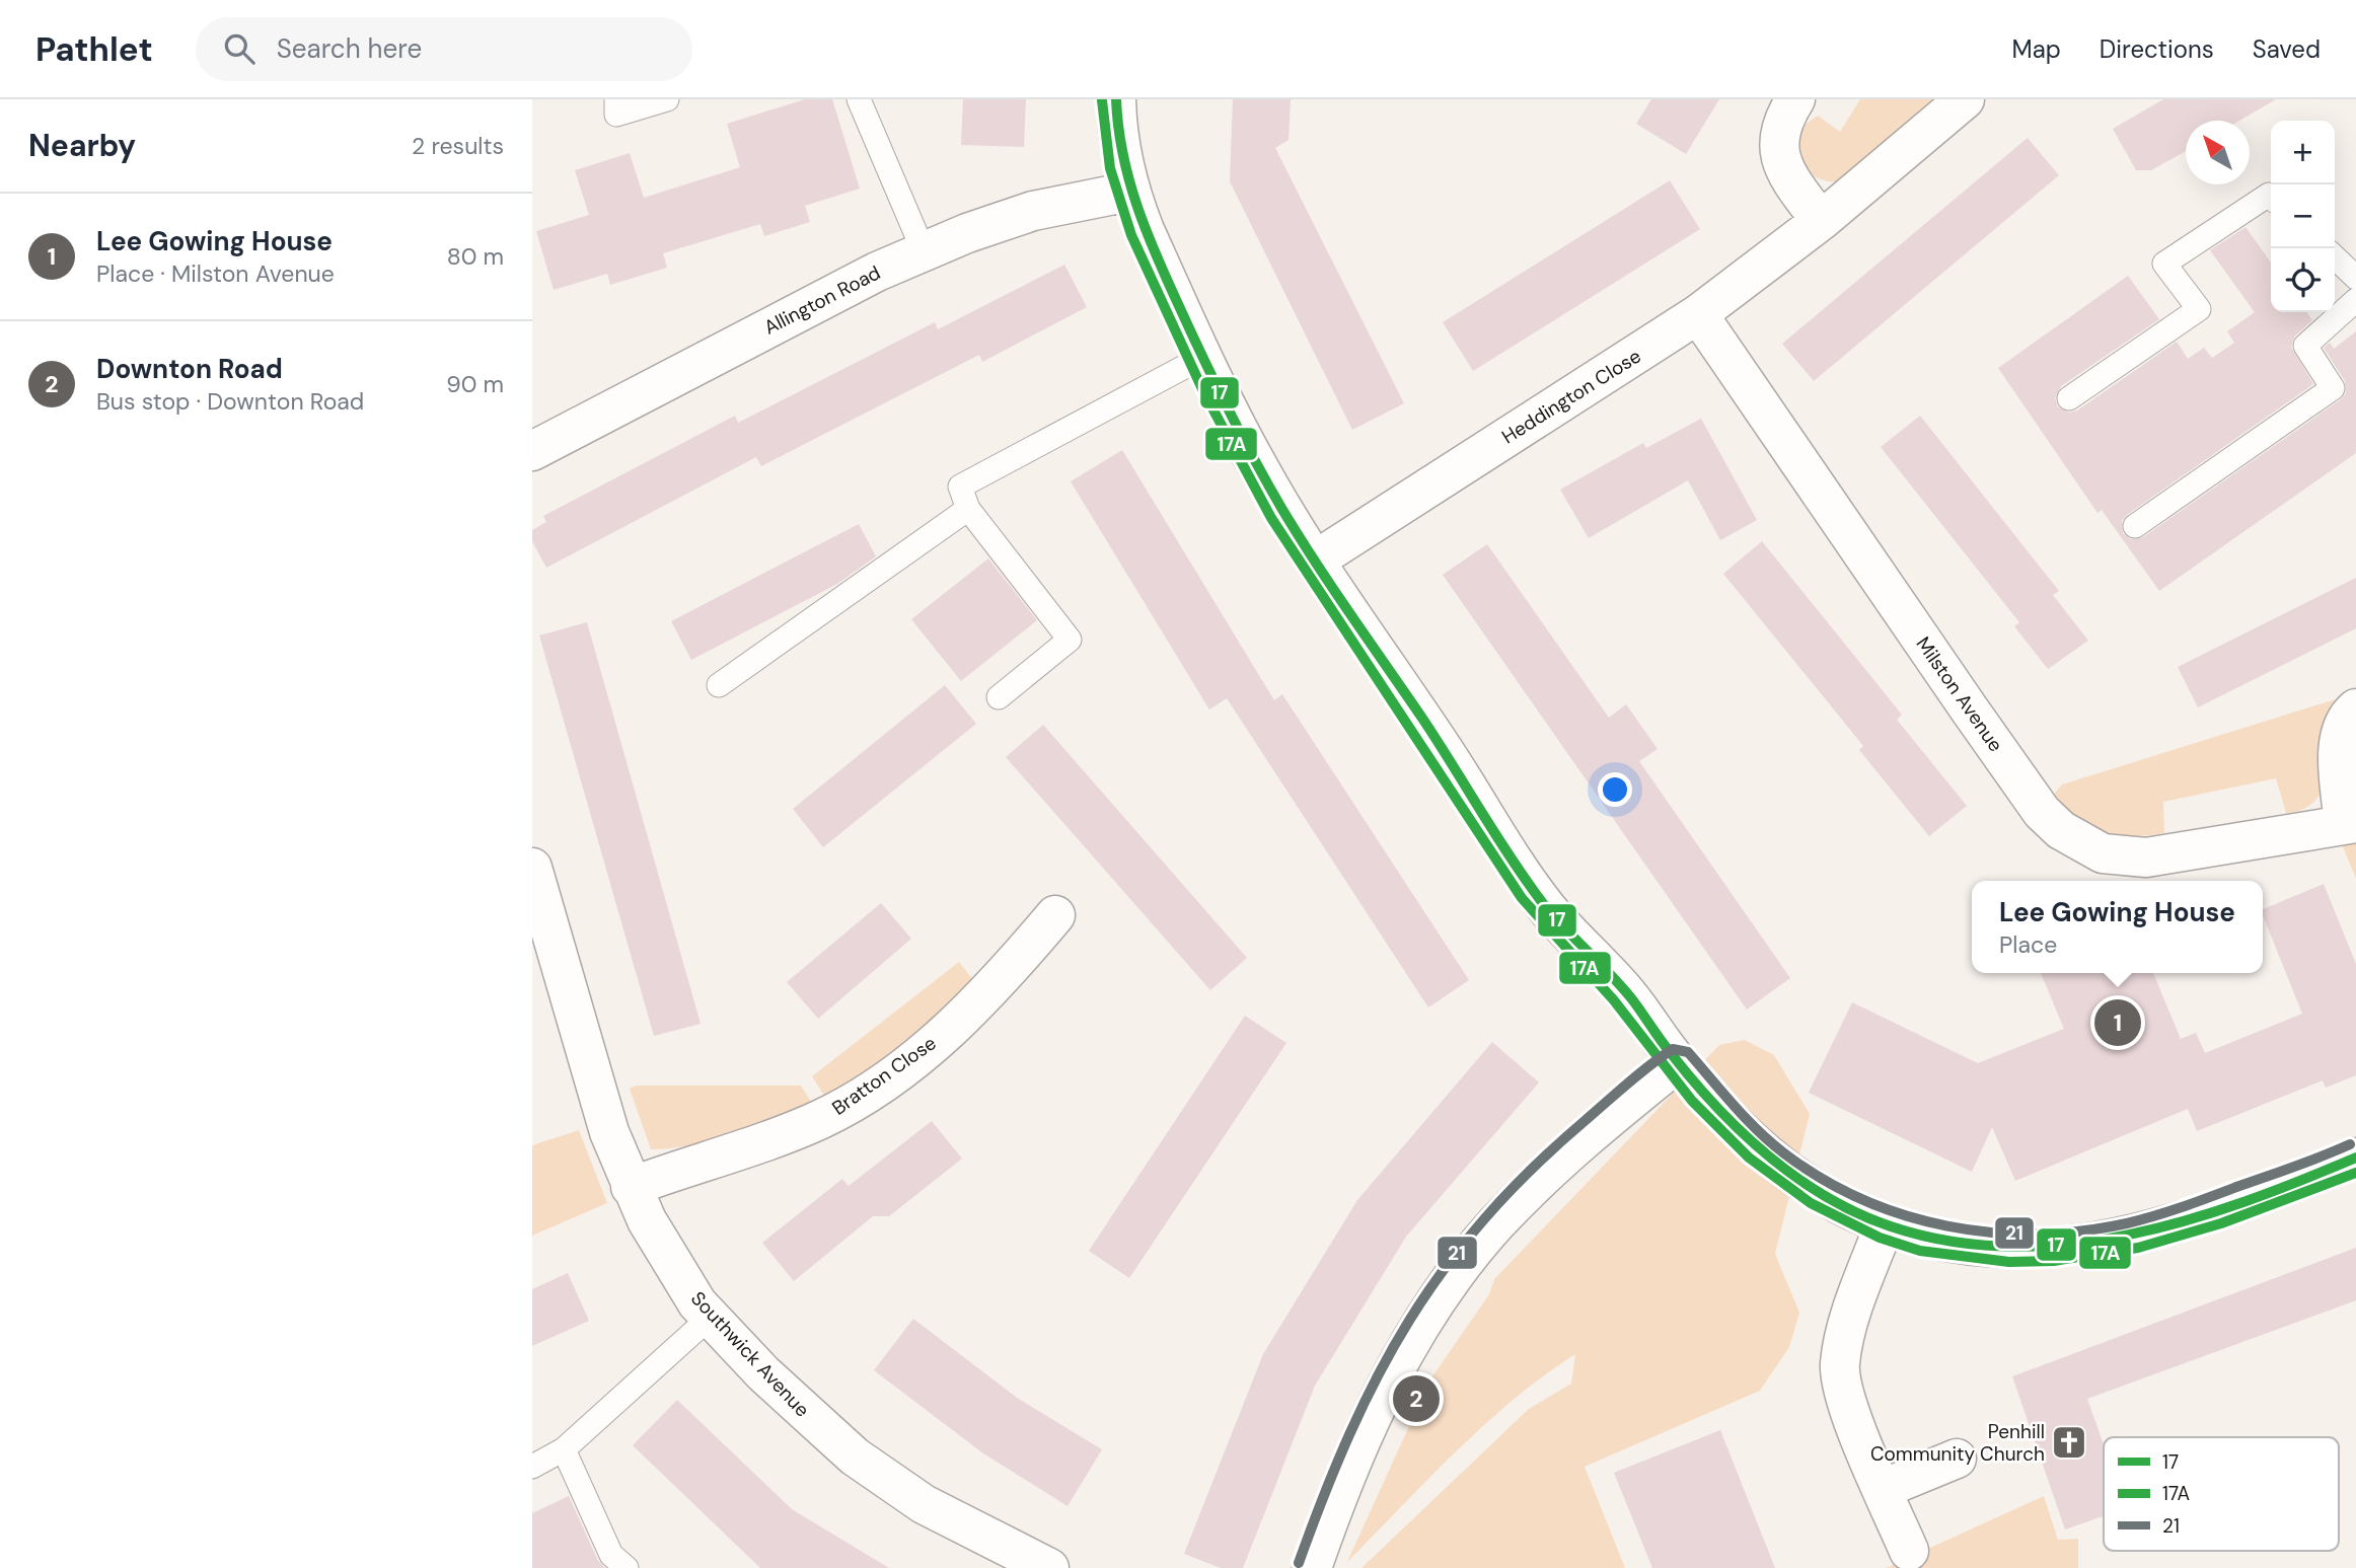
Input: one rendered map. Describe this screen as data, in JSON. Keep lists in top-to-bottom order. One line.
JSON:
{"streets":{"street":["Allington Road","Heddington Close","Milston Avenue","Bratton Close","Southwick Avenue"]},"crossings":[["Heddington Close","Milston Avenue"],["Bratton Close","Southwick Avenue"]],"places":{"church":["Penhill Community Church"]},"lines":["transit line 17","transit line 17A","transit line 21"],"legend":["17","17A","21"],"north":"top left","page":{"header":"Pathlet","search":"Search here","nav":["Map","Directions","Saved"],"heading":["Nearby","2 results"],"map_buttons":["+","−"],"list":[{"mark":"1","name":"Lee Gowing House","note":"Place · Milston Avenue","value":"80 m"},{"mark":"2","name":"Downton Road","note":"Bus stop · Downton Road","value":"90 m"}],"popup":["Lee Gowing House","Place"],"pins":["1","2"]}}
